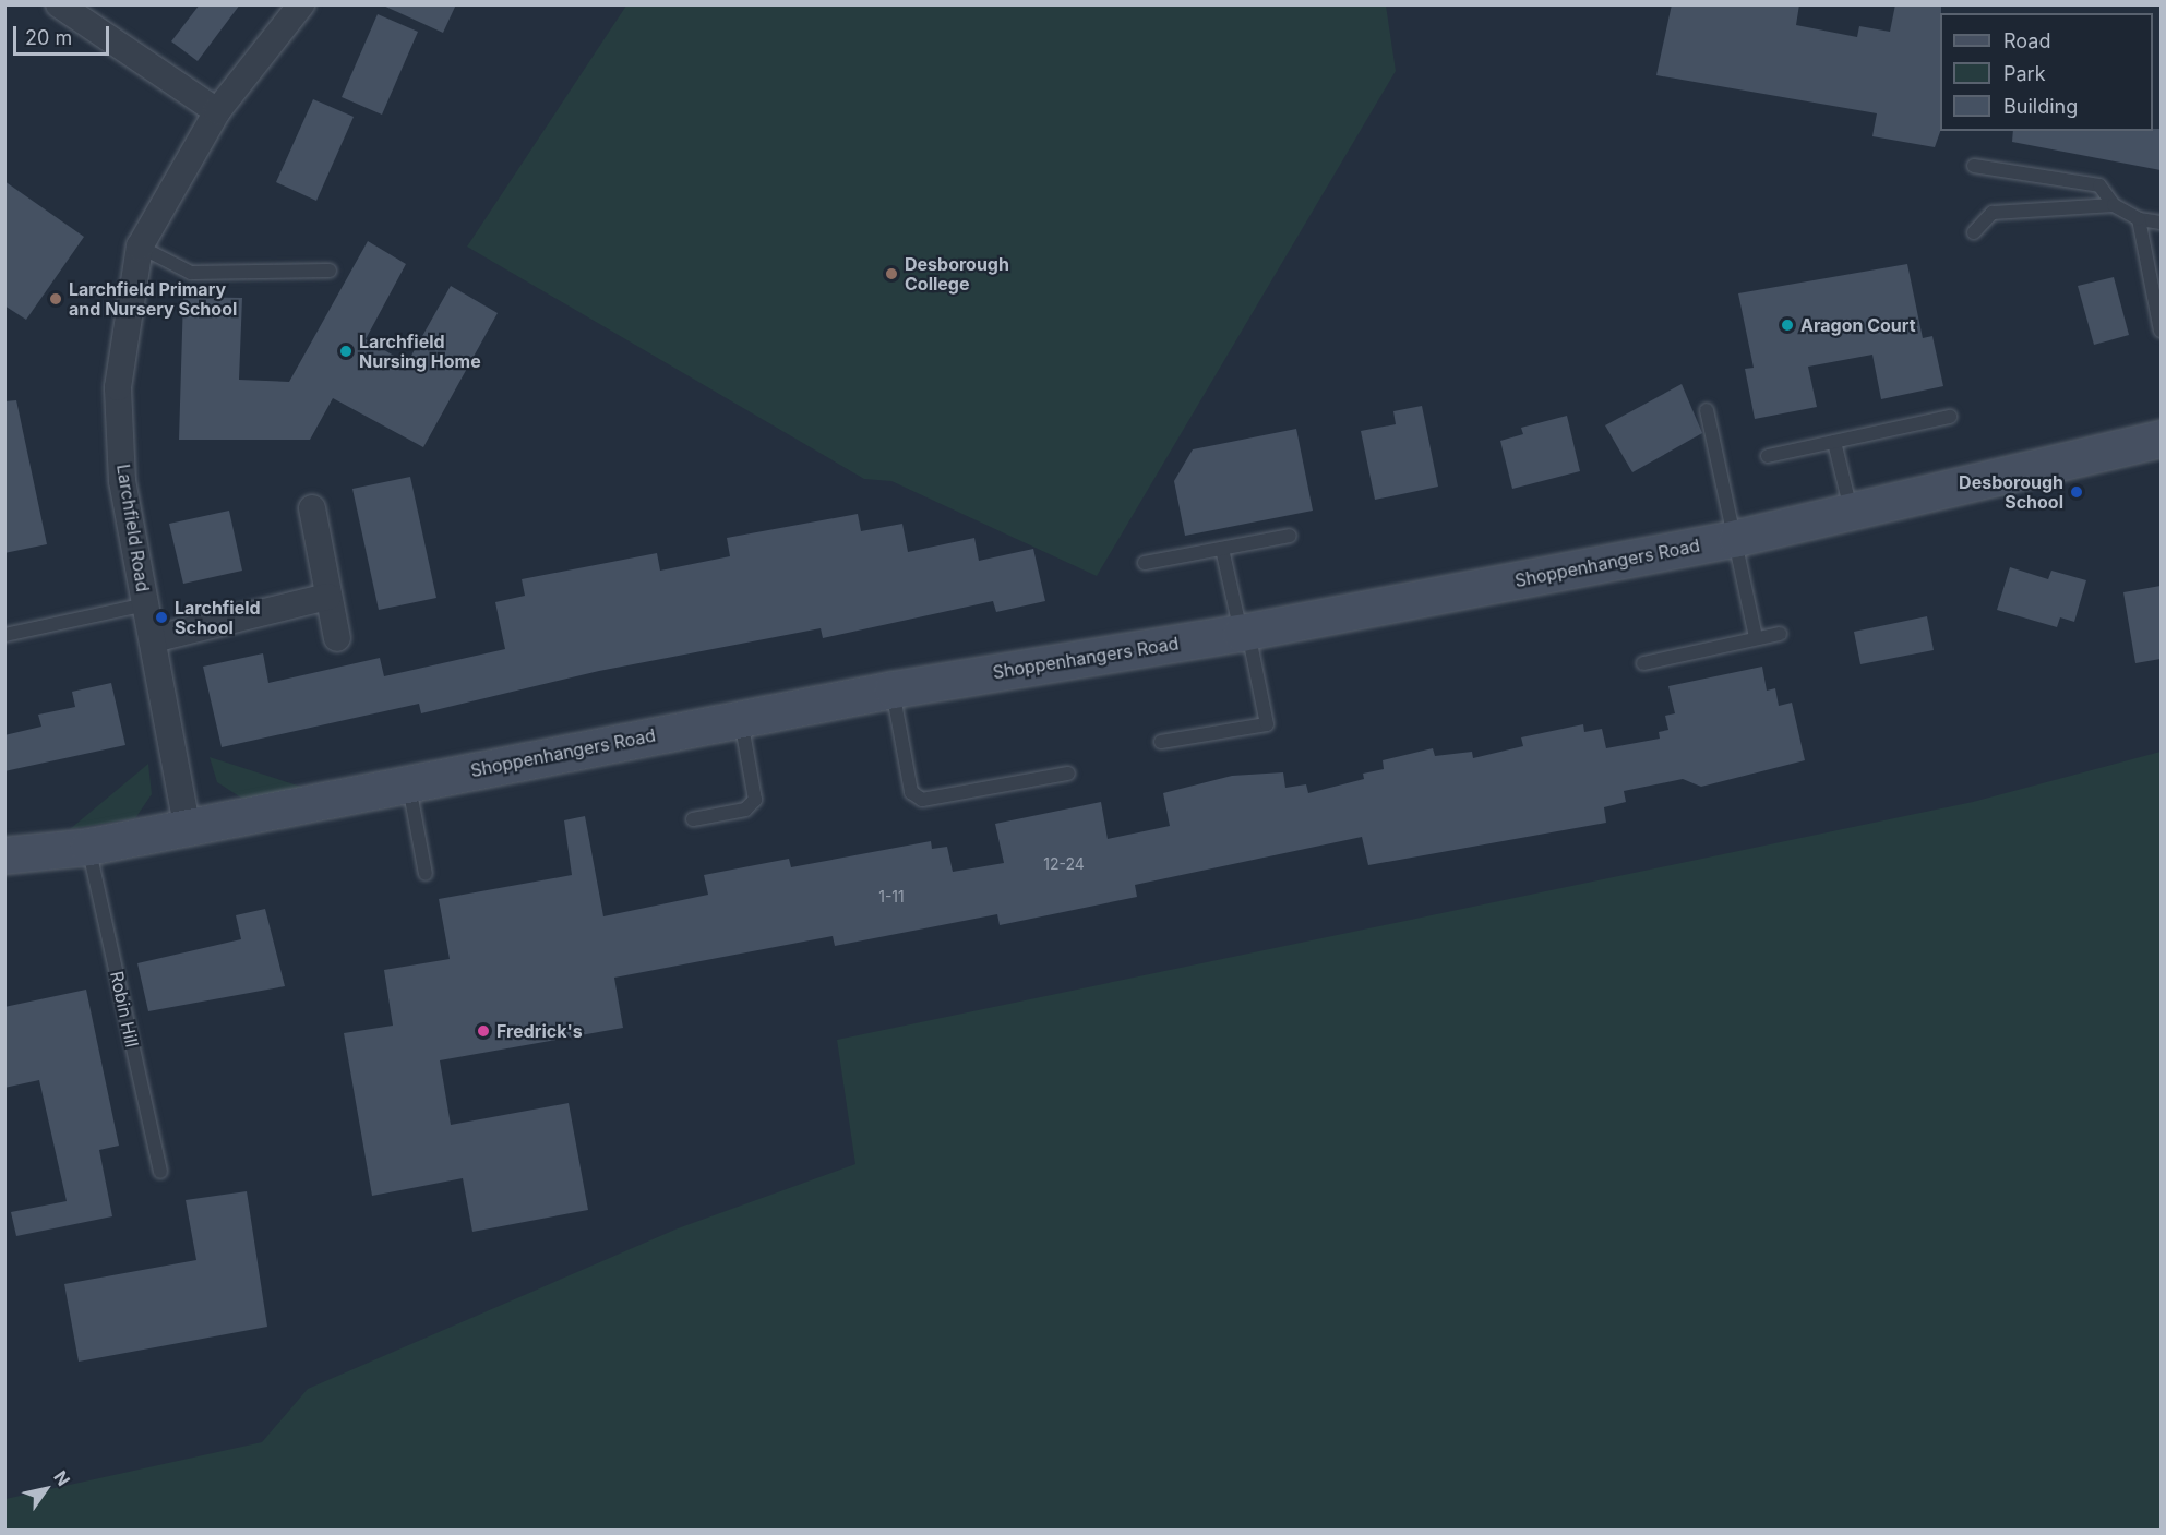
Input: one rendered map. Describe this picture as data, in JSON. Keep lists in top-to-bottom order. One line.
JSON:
{"streets":{"street":["Larchfield Road","Shoppenhangers Road"],"lane":["Robin Hill"]},"crossings":[["Larchfield Road","Shoppenhangers Road"],["Shoppenhangers Road","Robin Hill"]],"places":["Desborough College","Larchfield Primary and Nursery School","Aragon Court","Larchfield Nursing Home","Desborough School","Larchfield School","Fredrick's"],"house_numbers":["12-24","1-11"],"legend":["Road","Park","Building"],"scale_bar":"20 m","north":"top right"}
